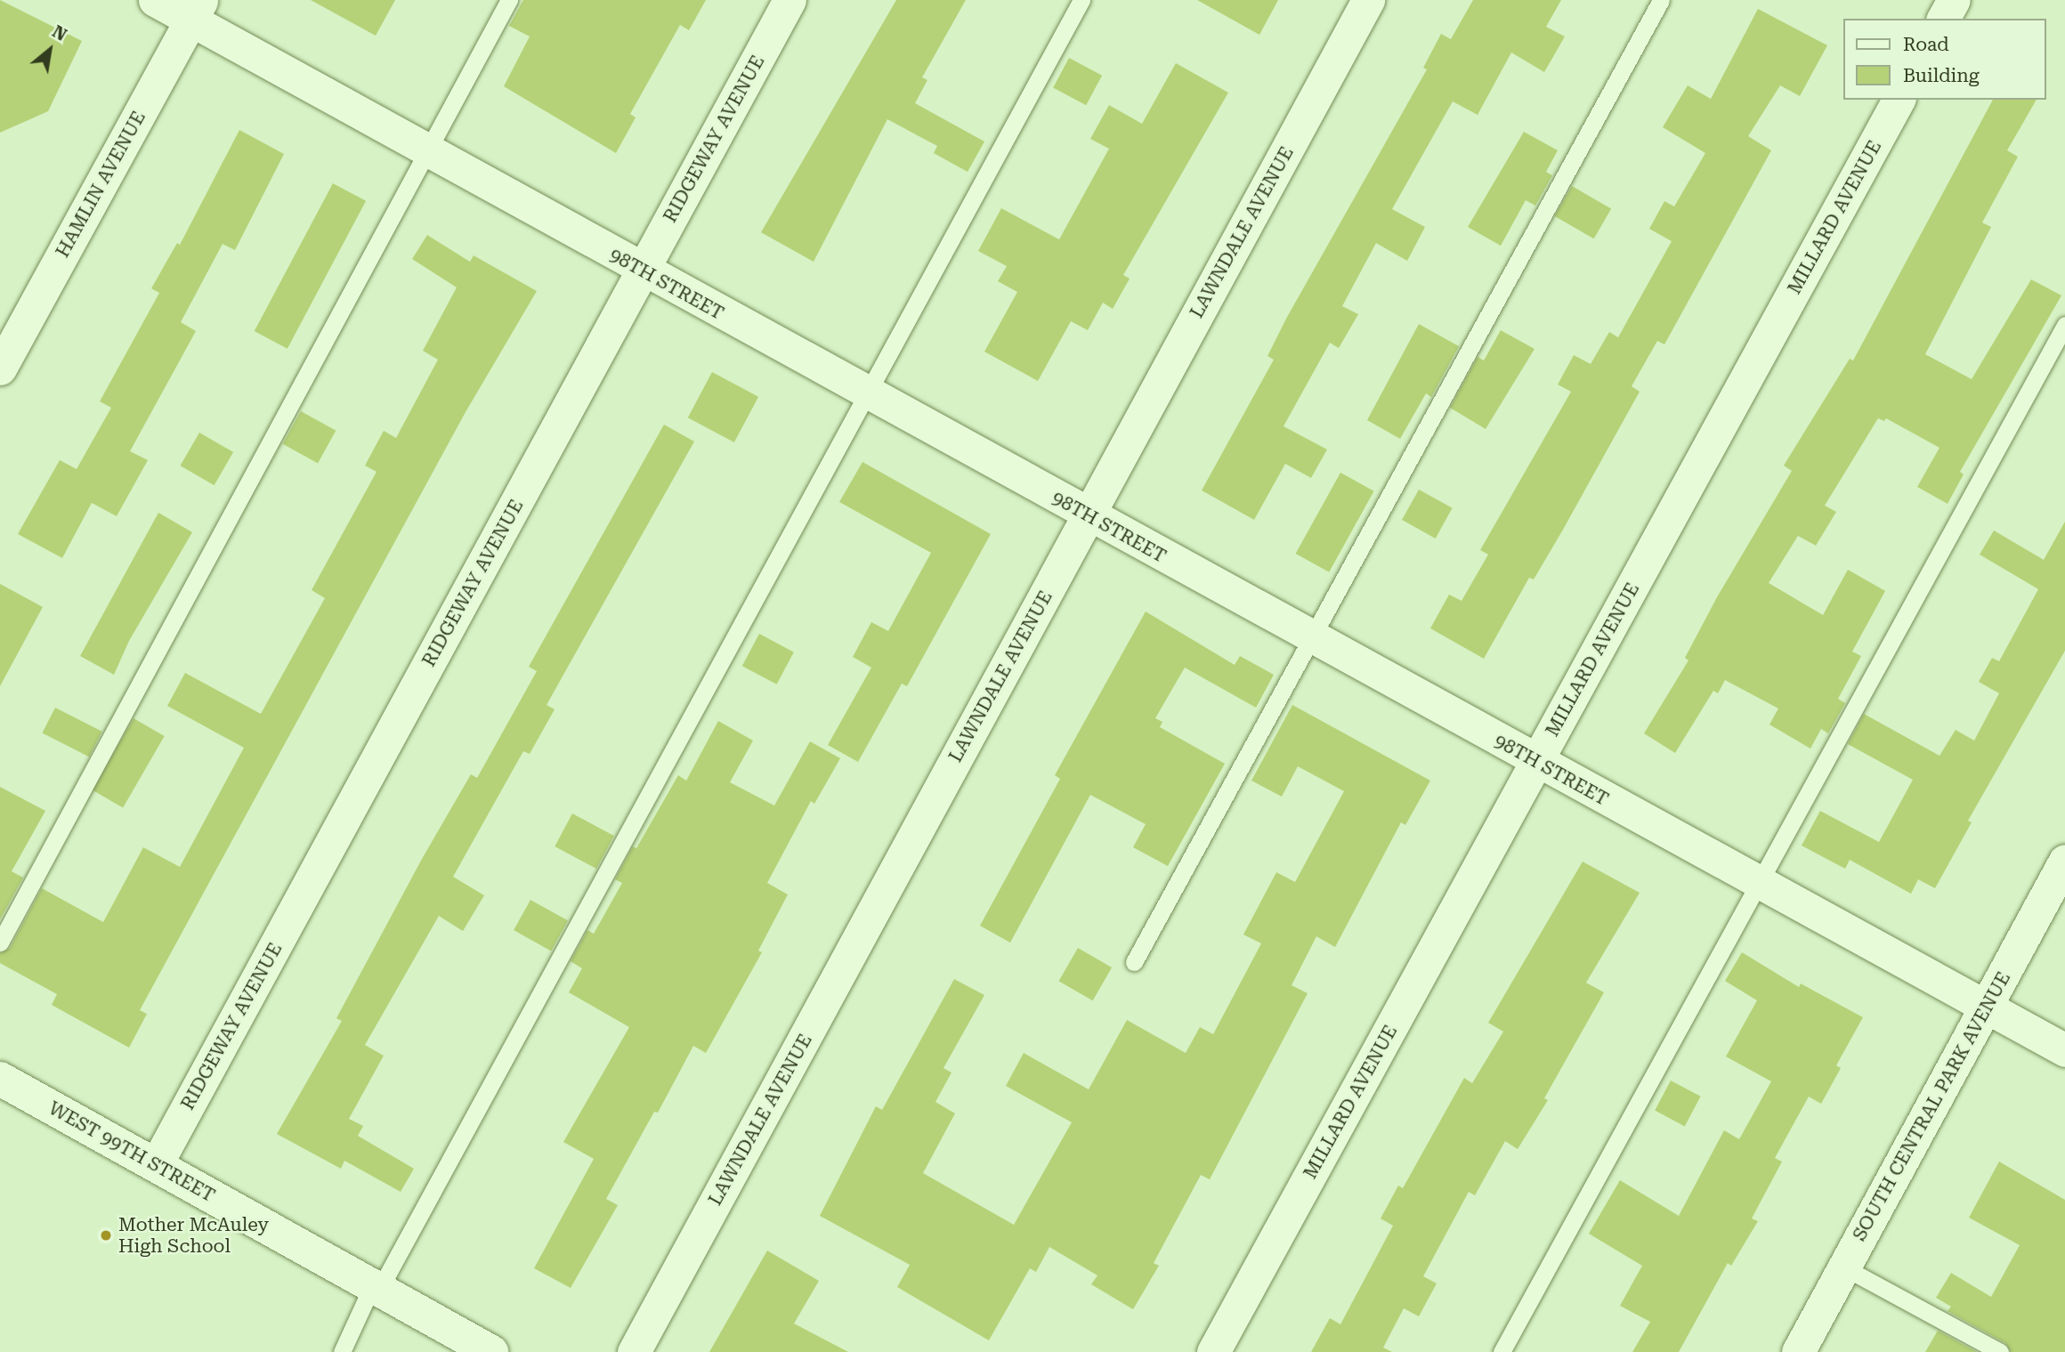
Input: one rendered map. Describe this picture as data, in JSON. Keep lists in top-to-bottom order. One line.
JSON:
{"streets":{"street":["RIDGEWAY AVENUE","HAMLIN AVENUE","MILLARD AVENUE","LAWNDALE AVENUE","98TH STREET","SOUTH CENTRAL PARK AVENUE","WEST 99TH STREET"]},"crossings":[["RIDGEWAY AVENUE","98TH STREET"],["RIDGEWAY AVENUE","WEST 99TH STREET"],["HAMLIN AVENUE","98TH STREET"],["MILLARD AVENUE","98TH STREET"],["LAWNDALE AVENUE","98TH STREET"],["98TH STREET","SOUTH CENTRAL PARK AVENUE"]],"places":["Mother McAuley High School"],"legend":["Road","Building"],"north":"top right"}
